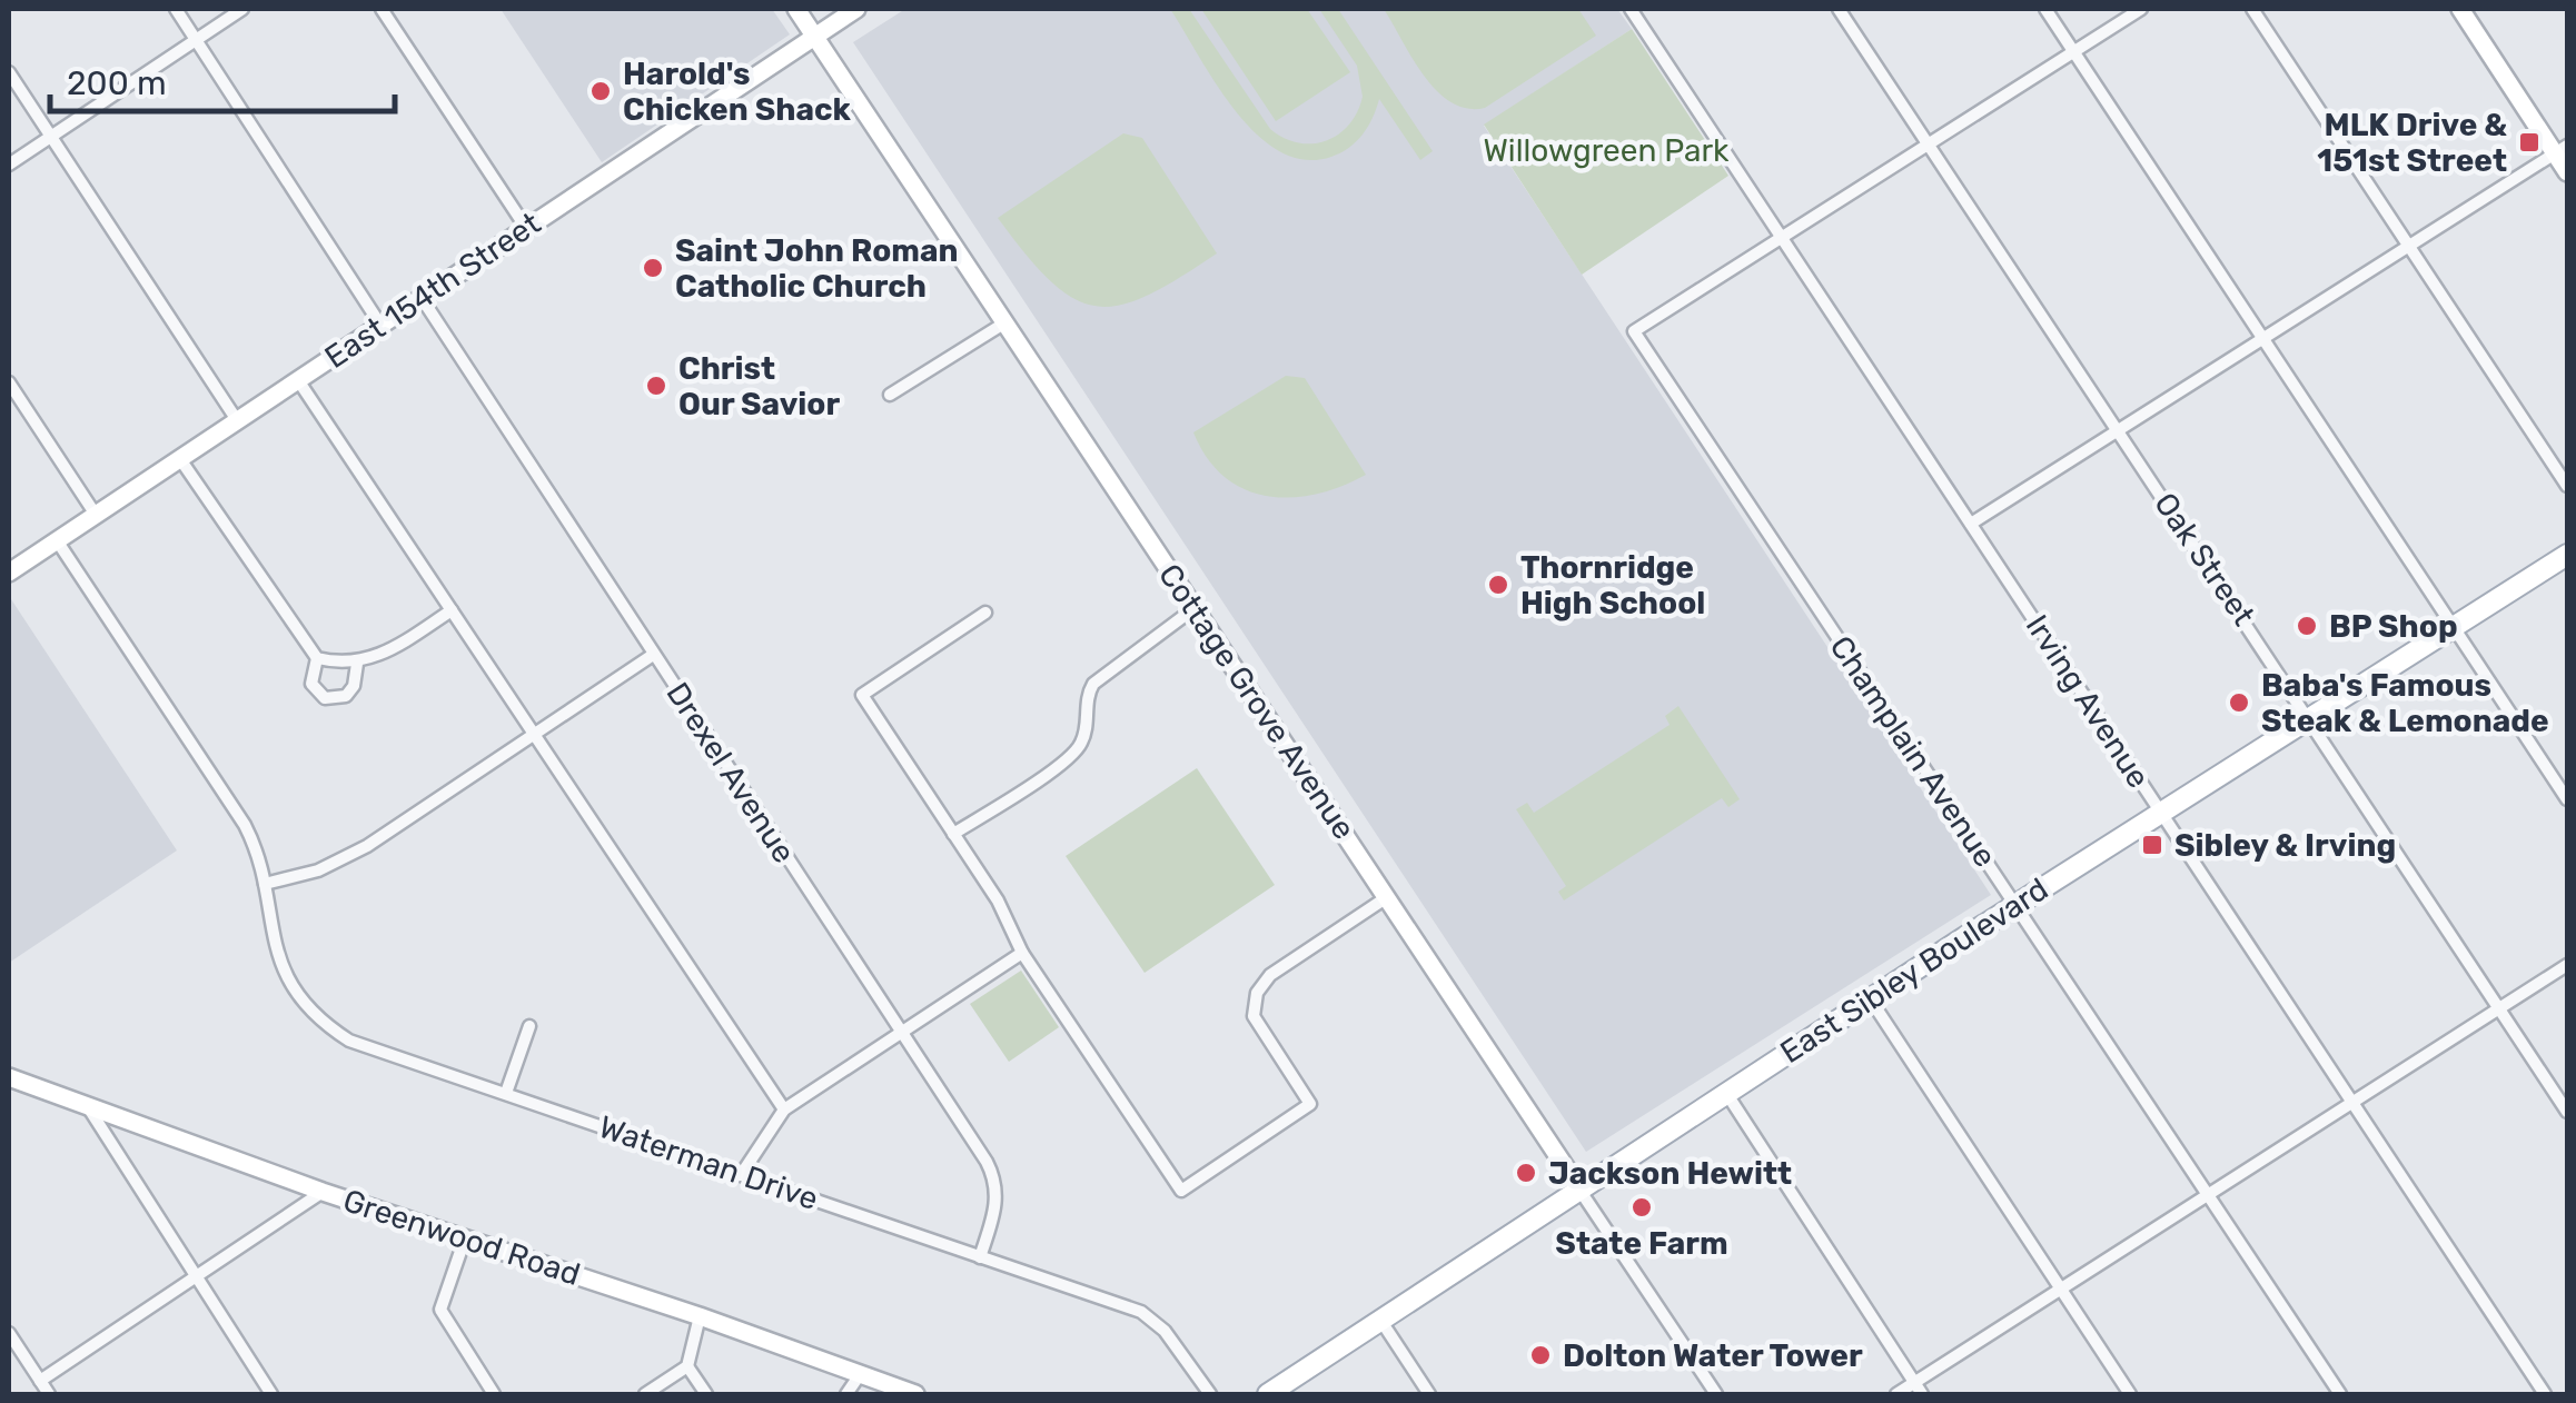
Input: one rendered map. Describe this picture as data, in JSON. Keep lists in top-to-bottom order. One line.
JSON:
{"streets":{"main road":["East Sibley Boulevard"],"street":["East 154th Street","Oak Street","Cottage Grove Avenue","Irving Avenue","Champlain Avenue","Drexel Avenue","Waterman Drive","Greenwood Road"]},"crossings":[["East 154th Street","Cottage Grove Avenue"],["East 154th Street","Drexel Avenue"],["East 154th Street","Waterman Drive"],["Oak Street","East Sibley Boulevard"],["Cottage Grove Avenue","East Sibley Boulevard"],["Irving Avenue","Champlain Avenue"],["Irving Avenue","East Sibley Boulevard"],["Champlain Avenue","East Sibley Boulevard"],["Drexel Avenue","Waterman Drive"]],"parks":["Willowgreen Park"],"places":{"other":["Harold's Chicken Shack","Saint John Roman Catholic Church","Christ Our Savior","Thornridge High School","BP Shop","Baba's Famous Steak & Lemonade","Jackson Hewitt","State Farm","Dolton Water Tower"],"transit":["MLK Drive & 151st Street","Sibley & Irving"]},"scale_bar":"200 m"}
